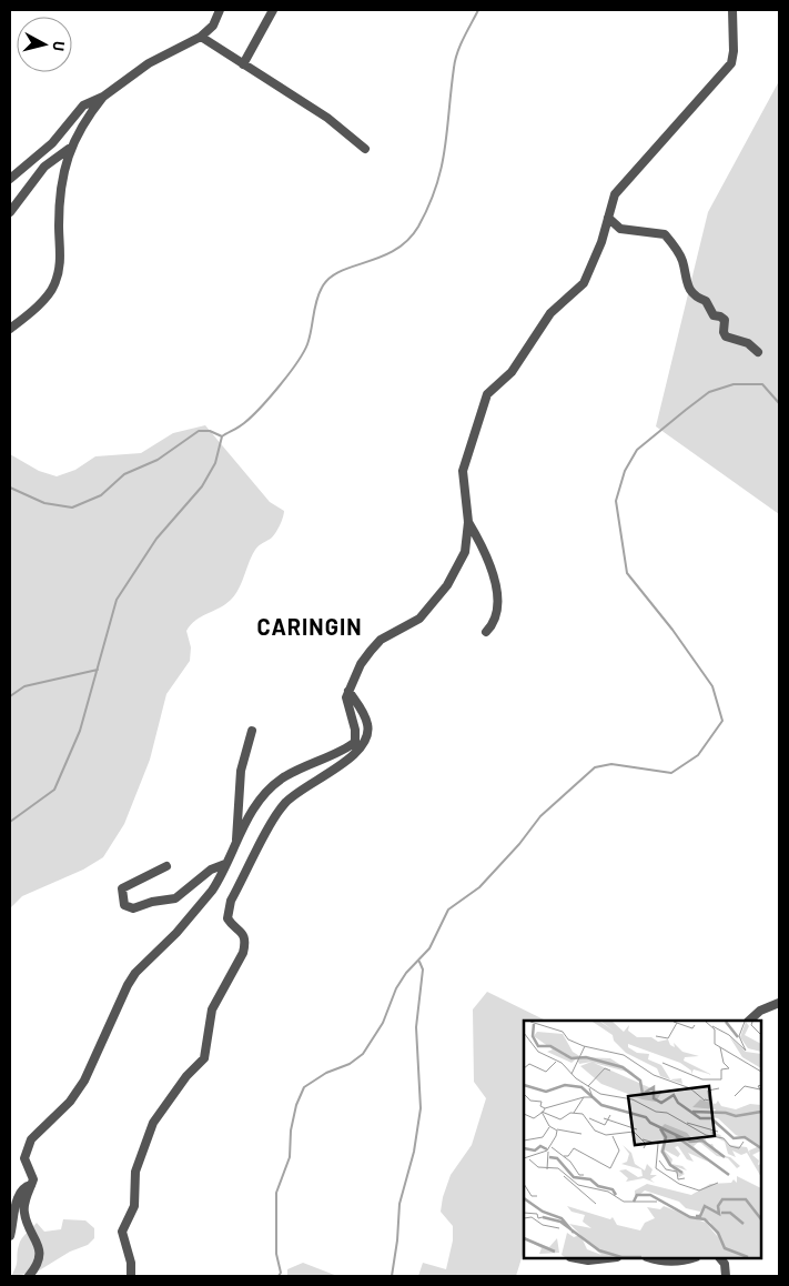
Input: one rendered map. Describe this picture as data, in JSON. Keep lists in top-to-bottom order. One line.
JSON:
{"districts":["CARINGIN"],"north":"right"}
